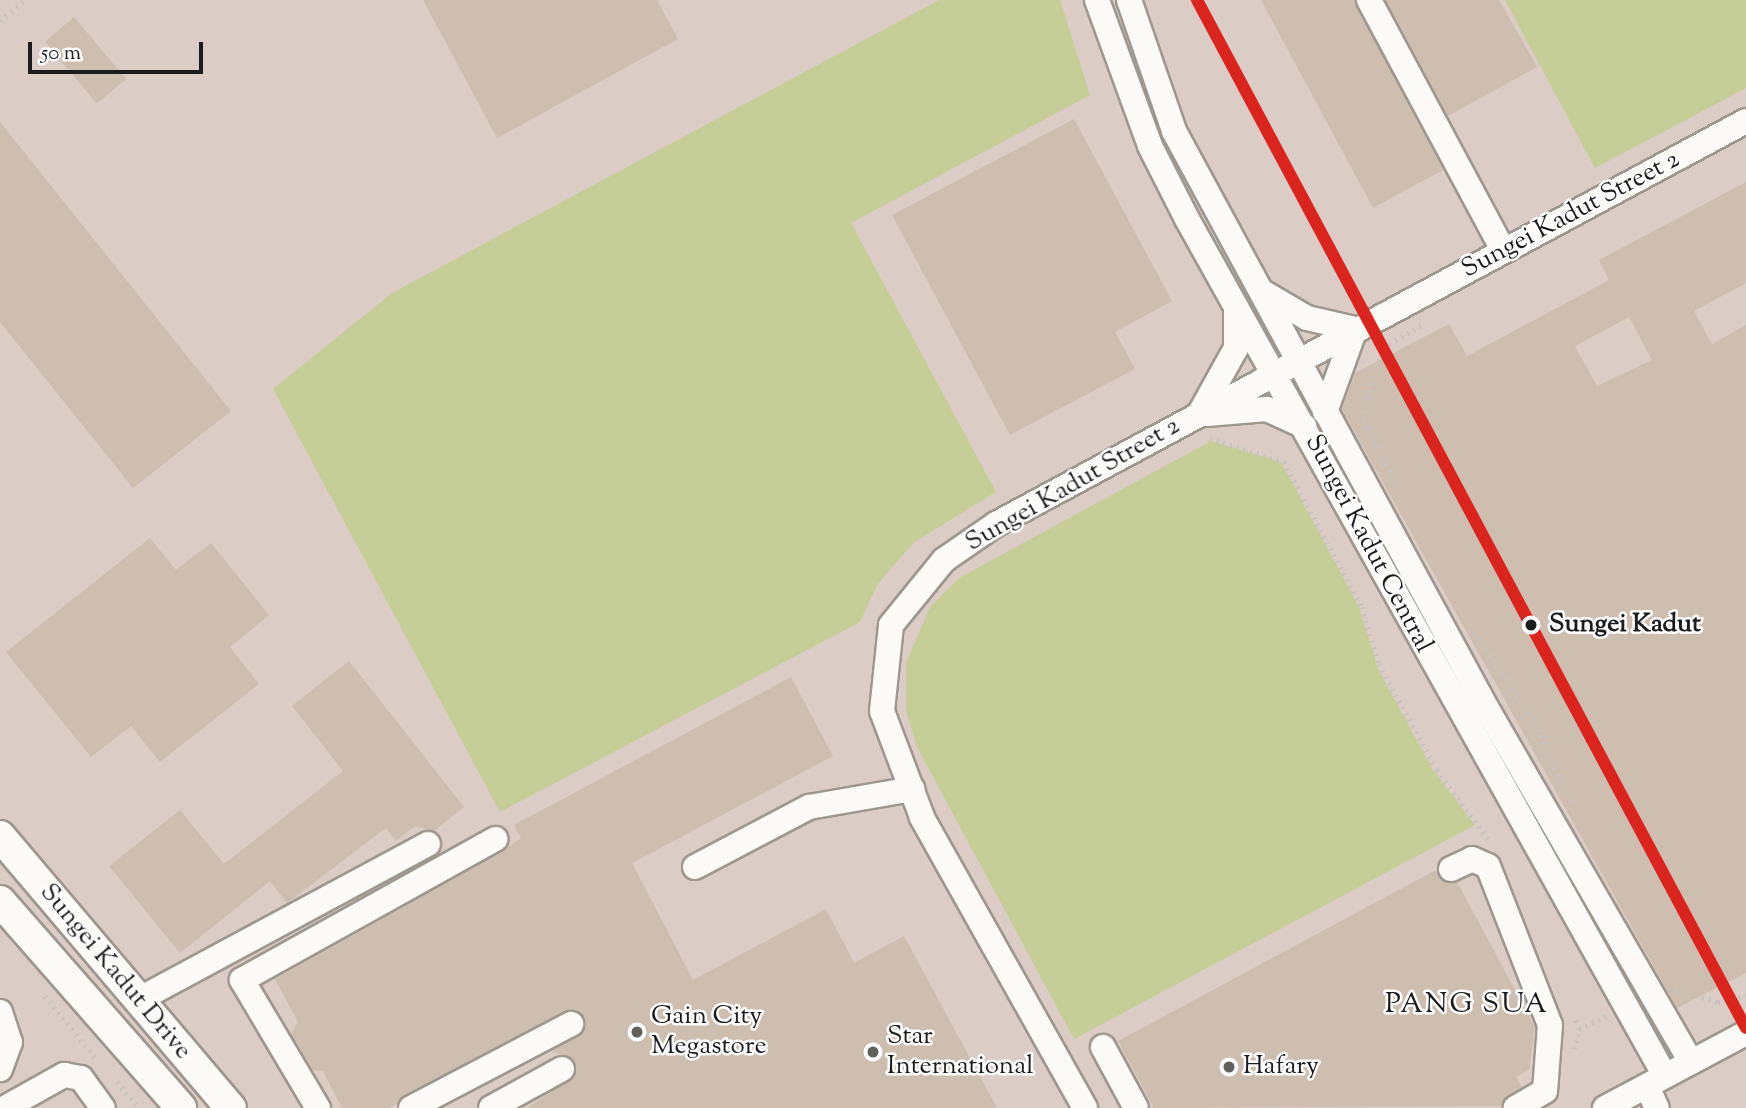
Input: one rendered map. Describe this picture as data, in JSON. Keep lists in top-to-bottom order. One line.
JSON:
{"streets":{"main road":["Sungei Kadut Drive"],"street":["Sungei Kadut Street 2","Sungei Kadut Central"]},"crossings":[["Sungei Kadut Street 2","Sungei Kadut Central"]],"districts":["PANG SUA"],"places":["Sungei Kadut","Gain City Megastore","Star International","Hafary"],"scale_bar":"50 m"}
